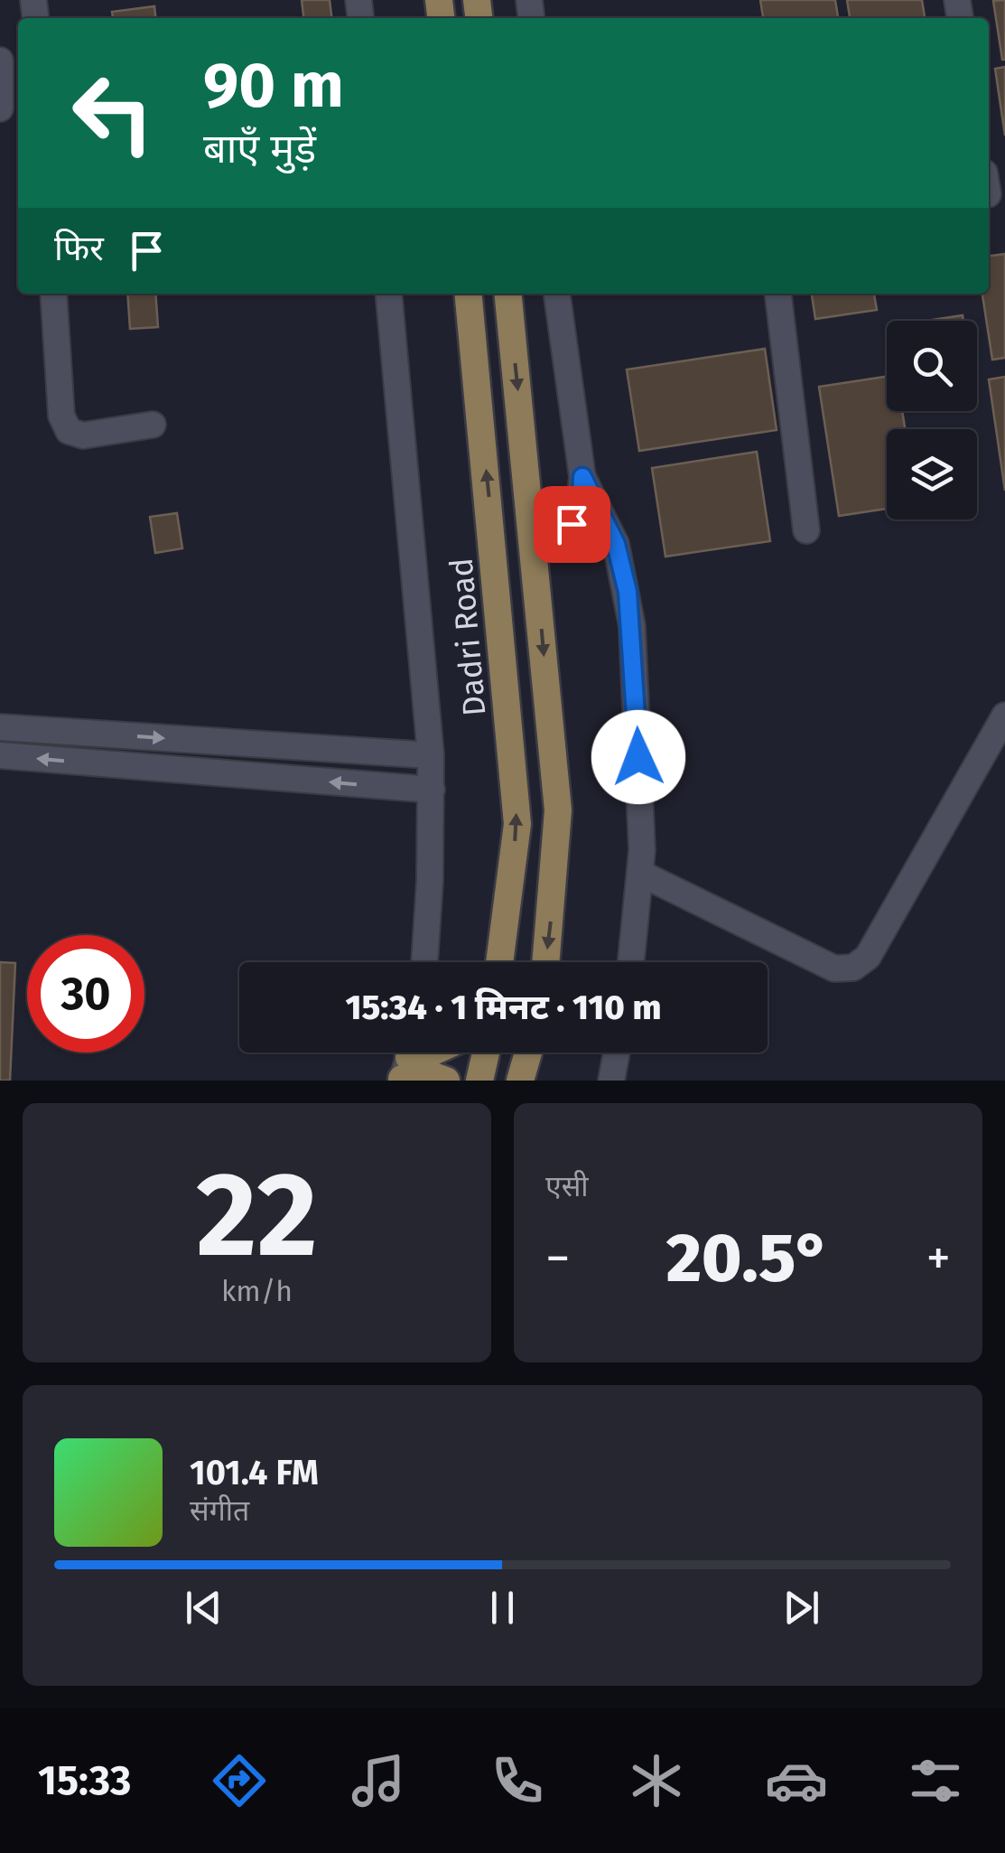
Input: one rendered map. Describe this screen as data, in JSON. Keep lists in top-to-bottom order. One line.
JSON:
{"streets":{"main road":["Dadri Road"]},"page":{"turn":["90 m","बाएँ मुड़ें"],"then":"फिर","limit":"30","trip":"15:34 · 1 मिनट · 110 m","tile":[["22","km/h"],"एसी"],"heat":["−","20.5°","+"],"song":["101.4 FM","संगीत"],"tabs":"15:33"}}
